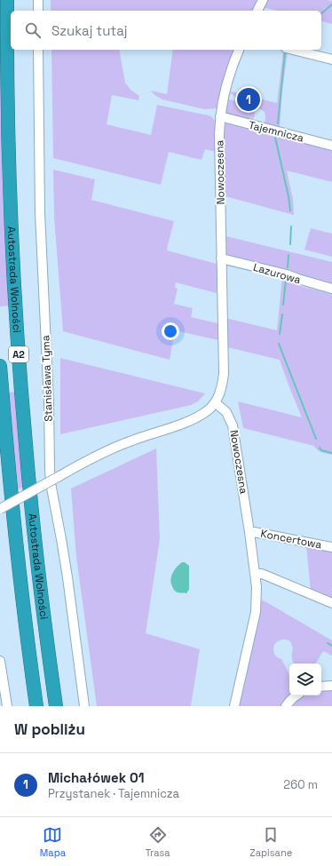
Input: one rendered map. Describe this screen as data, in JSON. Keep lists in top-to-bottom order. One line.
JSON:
{"streets":{"highway":["Autostrada Wolności","A2"],"street":["Tajemnicza","Nowoczesna","Lazurowa","Stanisława Tyma","Koncertowa"]},"crossings":[["Tajemnicza","Nowoczesna"],["Nowoczesna","Lazurowa"],["Nowoczesna","Koncertowa"]],"page":{"search":"Szukaj tutaj","pins":"1","heading":"W pobliżu","list":[{"mark":"1","name":"Michałówek 01","note":"Przystanek · Tajemnicza","value":"260 m"}],"nav":["Mapa","Trasa","Zapisane"]}}
